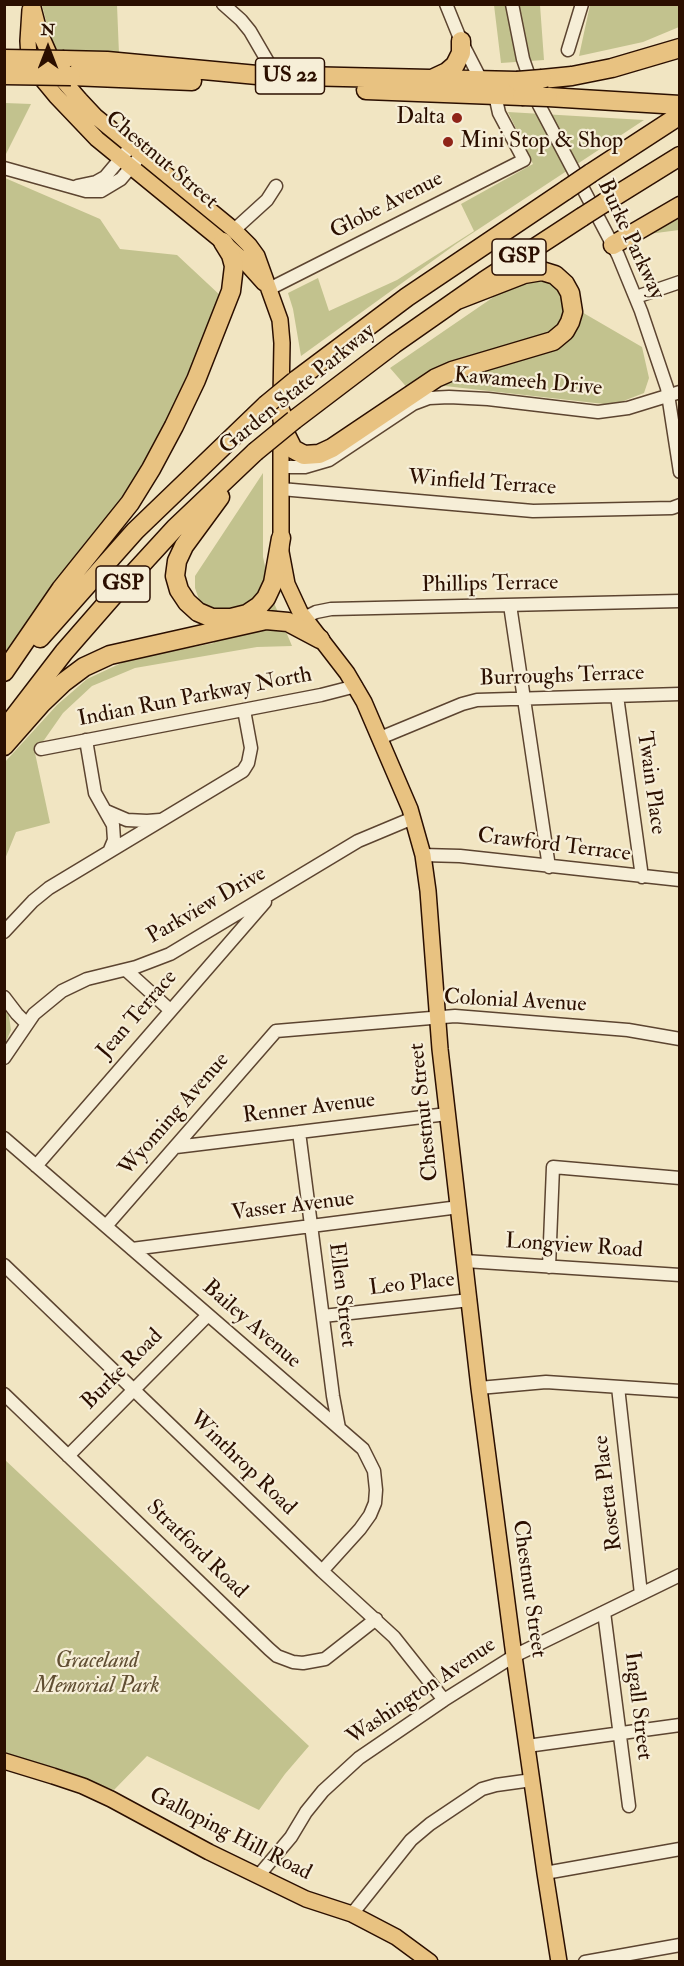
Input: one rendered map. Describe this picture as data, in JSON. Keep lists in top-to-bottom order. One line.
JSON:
{"streets":{"highway":["US 22","GSP","Garden State Parkway"],"main road":["Chestnut Street","Galloping Hill Road"],"street":["Globe Avenue","Burke Parkway","Kawameeh Drive","Winfield Terrace","Phillips Terrace","Burroughs Terrace","Indian Run Parkway North","Twain Place","Crawford Terrace","Parkview Drive","Colonial Avenue","Jean Terrace","Renner Avenue","Wyoming Avenue","Vasser Avenue","Longview Road","Leo Place","Ellen Street","Bailey Avenue","Burke Road","Winthrop Road","Rosetta Place","Stratford Road","Washington Avenue","Ingall Street"]},"crossings":[["US 22","Globe Avenue"],["US 22","Garden State Parkway"],["Chestnut Street","Globe Avenue"],["Chestnut Street","Kawameeh Drive"],["Chestnut Street","Garden State Parkway"],["Chestnut Street","Winfield Terrace"],["Chestnut Street","Phillips Terrace"],["Chestnut Street","Burroughs Terrace"],["Chestnut Street","Indian Run Parkway North"],["Chestnut Street","Crawford Terrace"],["Chestnut Street","Parkview Drive"],["Chestnut Street","Colonial Avenue"],["Chestnut Street","Renner Avenue"],["Chestnut Street","Vasser Avenue"],["Chestnut Street","Longview Road"],["Chestnut Street","Leo Place"],["Chestnut Street","Washington Avenue"],["Burke Parkway","Kawameeh Drive"],["Burroughs Terrace","Twain Place"],["Twain Place","Crawford Terrace"],["Parkview Drive","Jean Terrace"],["Colonial Avenue","Wyoming Avenue"],["Jean Terrace","Bailey Avenue"],["Renner Avenue","Wyoming Avenue"],["Renner Avenue","Ellen Street"],["Wyoming Avenue","Bailey Avenue"],["Vasser Avenue","Ellen Street"],["Vasser Avenue","Bailey Avenue"],["Leo Place","Ellen Street"],["Ellen Street","Bailey Avenue"],["Bailey Avenue","Burke Road"],["Bailey Avenue","Winthrop Road"],["Burke Road","Winthrop Road"],["Burke Road","Stratford Road"],["Winthrop Road","Stratford Road"],["Winthrop Road","Washington Avenue"],["Rosetta Place","Washington Avenue"],["Washington Avenue","Ingall Street"],["Washington Avenue","Galloping Hill Road"]],"parks":["Graceland Memorial Park"],"places":["Dalta","Mini Stop & Shop"],"north":"top"}
